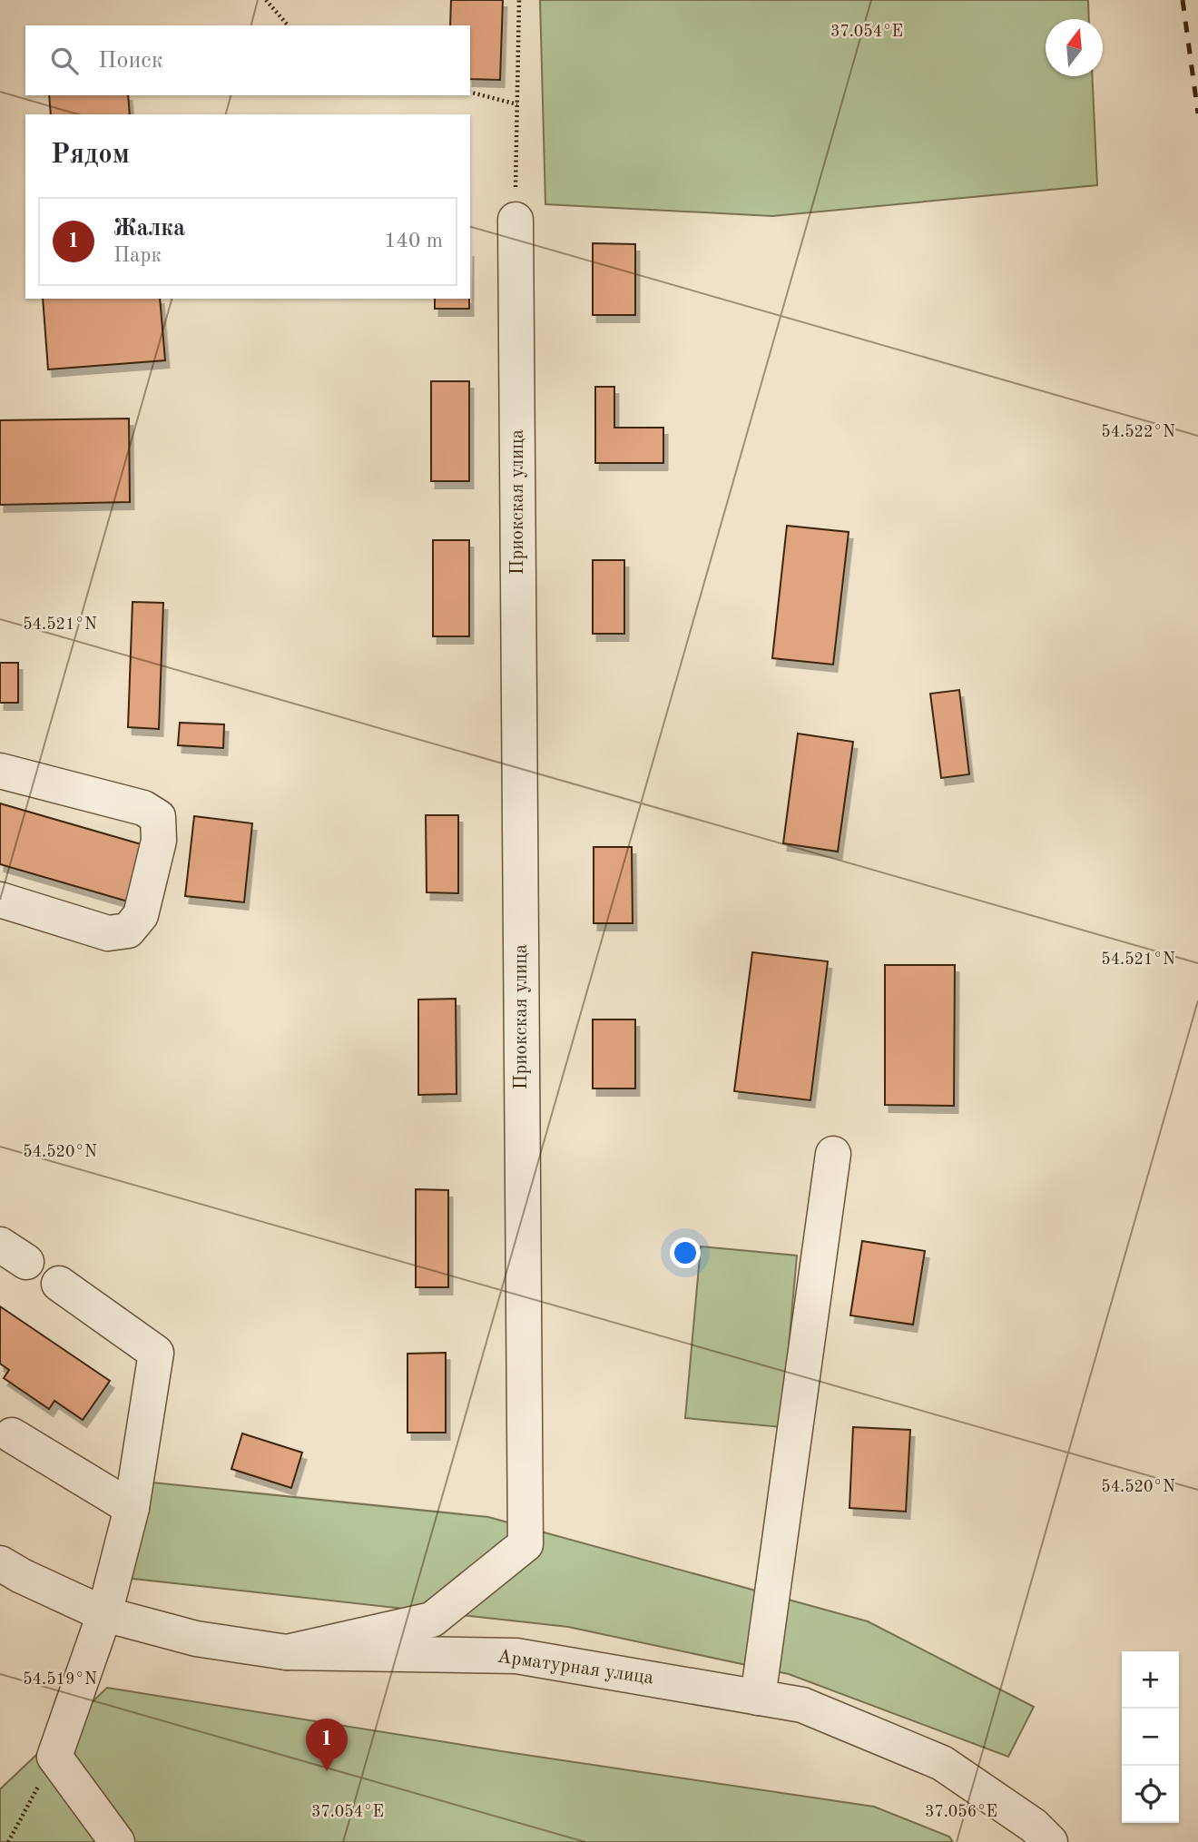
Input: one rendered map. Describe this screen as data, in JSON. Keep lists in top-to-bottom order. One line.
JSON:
{"streets":{"street":["Приокская улица","Арматурная улица"]},"crossings":[["Приокская улица","Арматурная улица"]],"north":"top","page":{"search":"Поиск","heading":"Рядом","list":[{"mark":"1","name":"Жалка","note":"Парк","value":"140 m"}],"map_buttons":["+","−"],"pins":"1"},"coordinates":["37.054°E","54.522°N","54.521°N","54.520°N","54.519°N","37.056°E"]}
